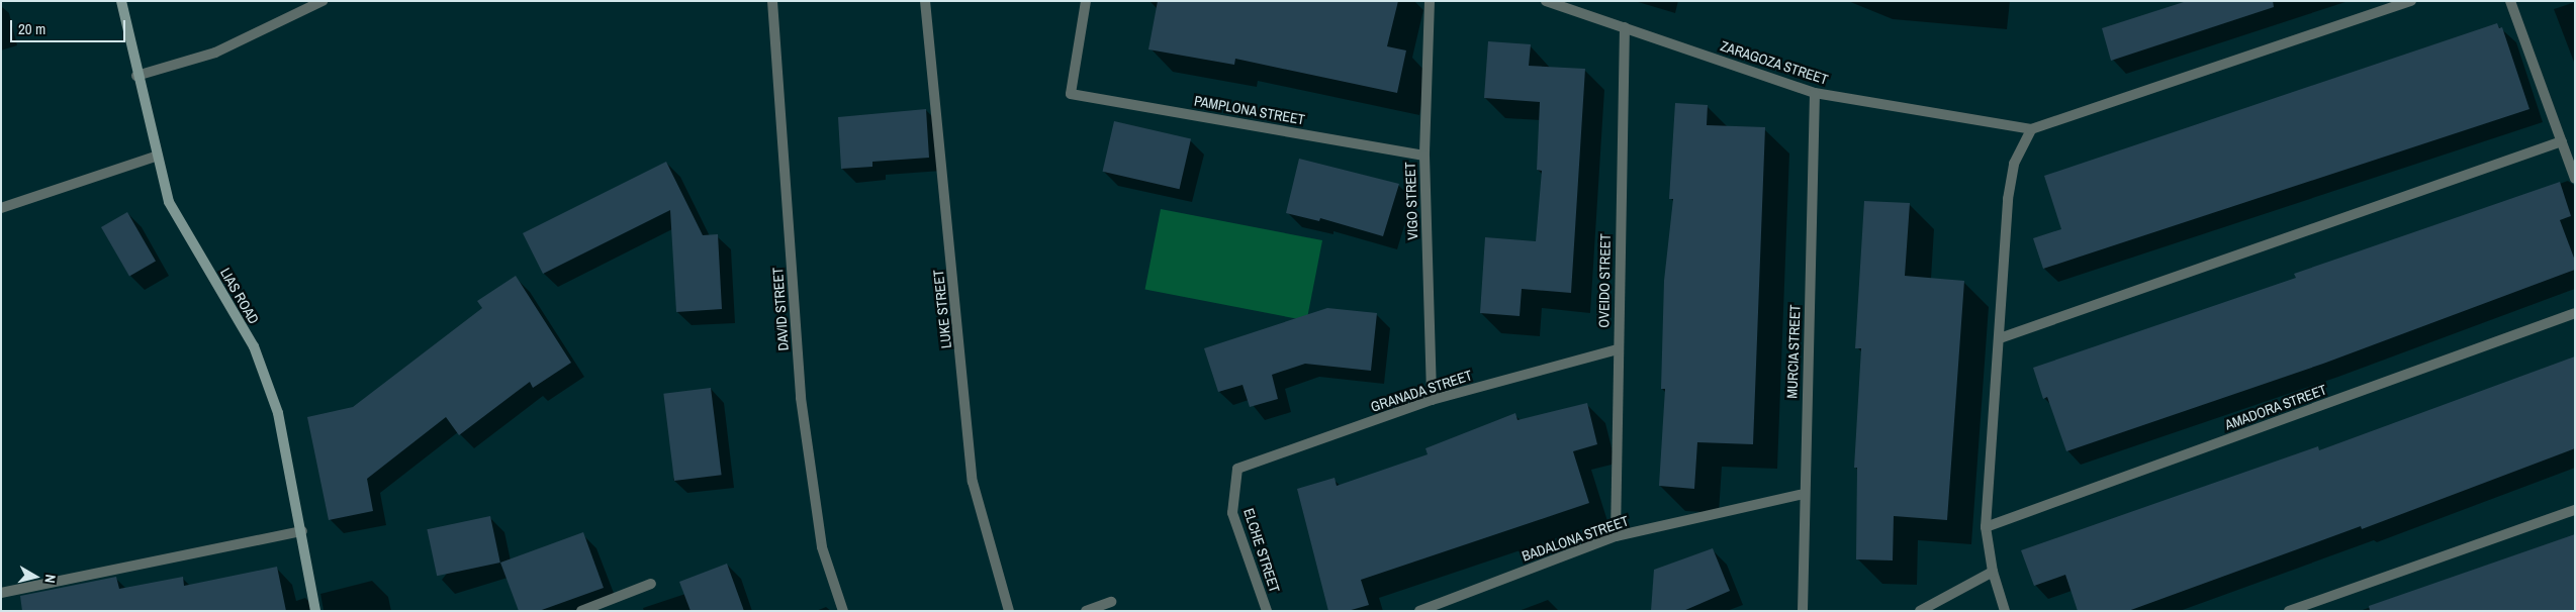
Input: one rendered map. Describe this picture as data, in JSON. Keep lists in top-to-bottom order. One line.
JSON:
{"streets":{"main road":["LIAS ROAD"],"street":["ZARAGOZA STREET","PAMPLONA STREET","VIGO STREET","OVEIDO STREET","DAVID STREET","LUKE STREET","MURCIA STREET","GRANADA STREET","AMADORA STREET","BADALONA STREET","ELCHE STREET"]},"crossings":[["ZARAGOZA STREET","OVEIDO STREET"],["ZARAGOZA STREET","MURCIA STREET"],["PAMPLONA STREET","VIGO STREET"],["VIGO STREET","GRANADA STREET"],["OVEIDO STREET","GRANADA STREET"],["OVEIDO STREET","BADALONA STREET"],["MURCIA STREET","BADALONA STREET"],["GRANADA STREET","ELCHE STREET"]],"scale_bar":"20 m","north":"right"}
